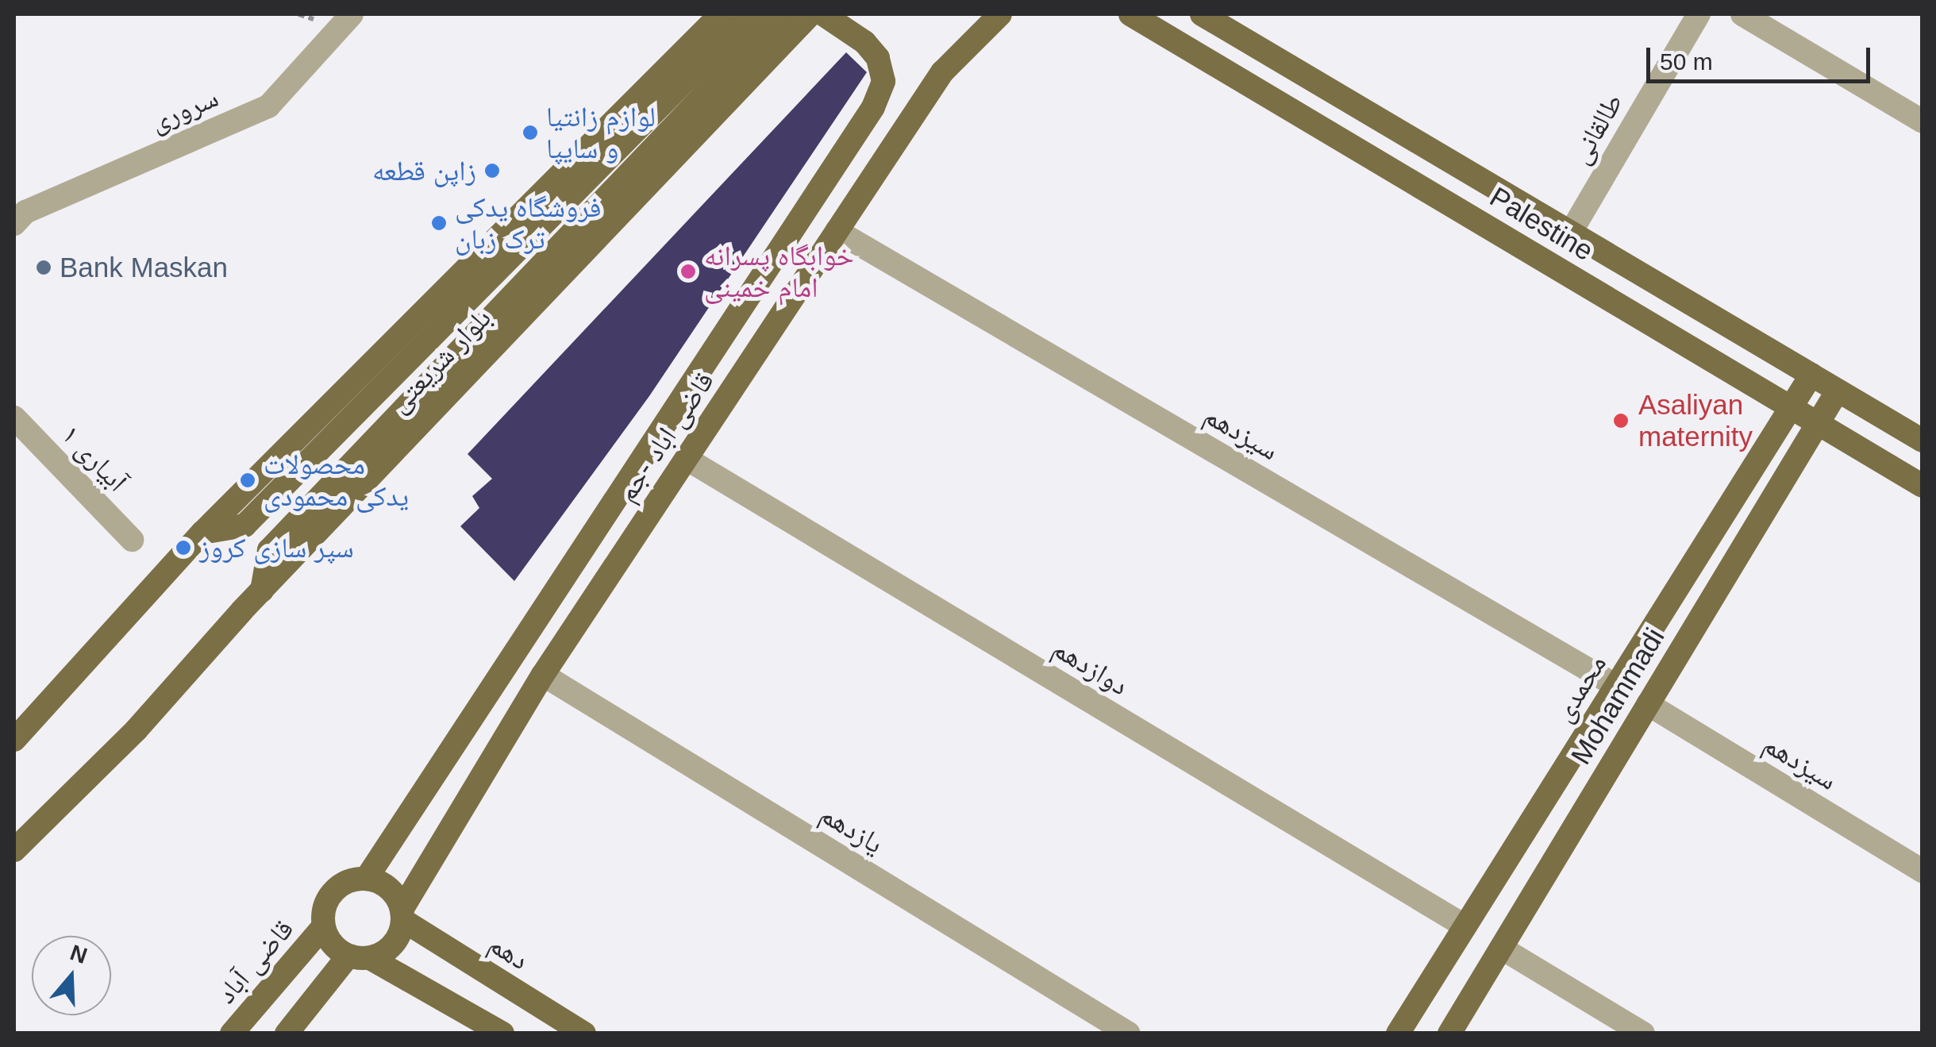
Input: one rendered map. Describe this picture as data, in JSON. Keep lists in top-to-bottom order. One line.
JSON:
{"streets":{"main road":["Palestine","بلوار شریعتی","قاضی اباد -جم","محمدی","Mohammadi","دهم","قاضی آباد"],"street":["سروری","طالقانی","سیزدهم","آبیاری ۱","دوازدهم","یازدهم"]},"crossings":[["طالقانی","Palestine"],["Palestine","محمدی"],["Palestine","Mohammadi"],["سیزدهم","قاضی اباد -جم"],["سیزدهم","محمدی"],["سیزدهم","Mohammadi"],["قاضی اباد -جم","دوازدهم"],["قاضی اباد -جم","یازدهم"],["قاضی اباد -جم","دهم"],["قاضی اباد -جم","قاضی آباد"],["دوازدهم","محمدی"],["دهم","قاضی آباد"]],"places":["لوازم زانتیا و سایپا","زاپن قطعه","فروشگاه یدکی ترک زبان","Bank Maskan","خوابگاه پسرانه امام خمینی","Asaliyan maternity","محصولات یدکی محمودی","سپر سازی کروز"],"scale_bar":"50 m","north":"top"}
